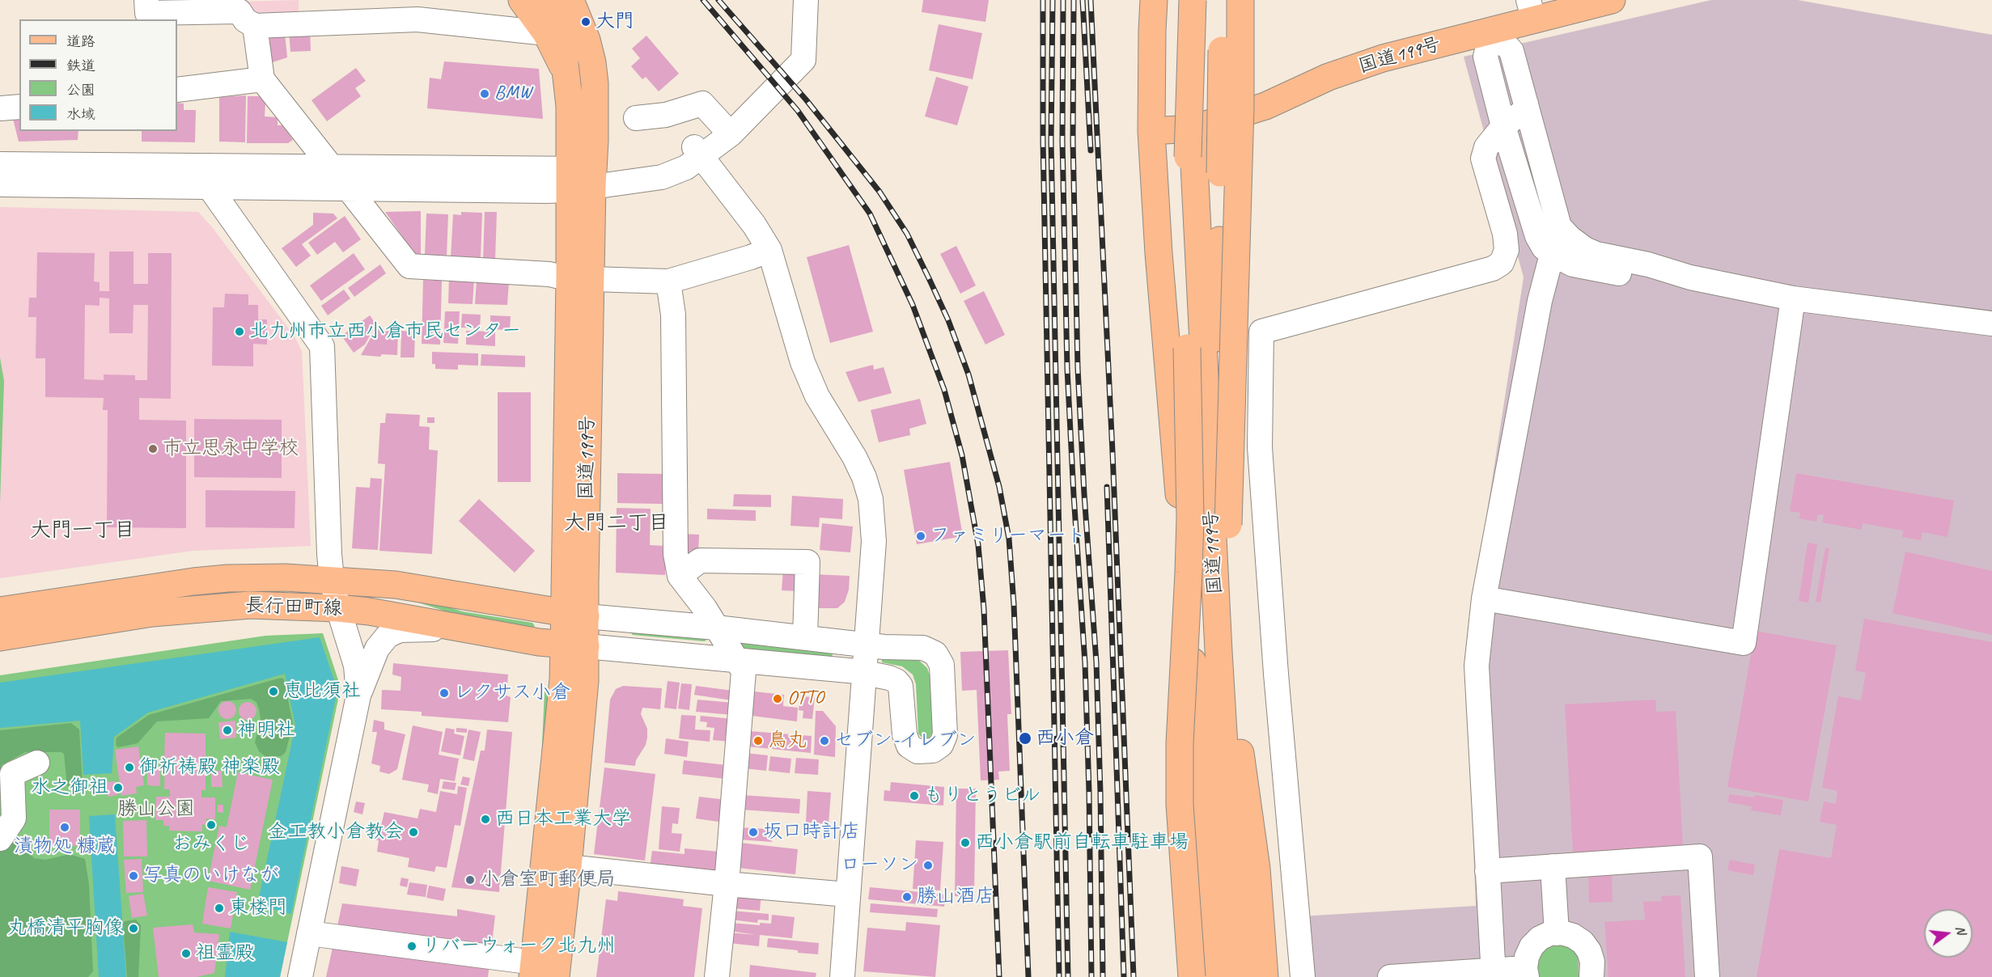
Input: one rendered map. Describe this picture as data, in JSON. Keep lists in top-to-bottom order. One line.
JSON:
{"streets":{"main road":["国道199号","長行田町線"]},"crossings":[["国道199号","長行田町線"]],"districts":["大門二丁目","大門一丁目"],"parks":["勝山公園"],"places":["大門","BMW","北九州市立西小倉市民センター","市立思永中学校","ファミリーマート","恵比須社","レクサス小倉","OTTO","神明社","西小倉","鳥丸","セブン-イレブン","御祈祷殿 神楽殿","水之御祖","もりとうビル","西日本工業大学","おみくじ","漬物処 糠蔵","金工教小倉教会","坂口時計店","西小倉駅前自転車駐車場","ローソン","写真のいけなが","小倉室町郵便局","勝山酒店","東楼門","丸橋清平胸像","リバーウォーク北九州","祖霊殿"],"legend":["道路","鉄道","公園","水域"],"north":"right"}
